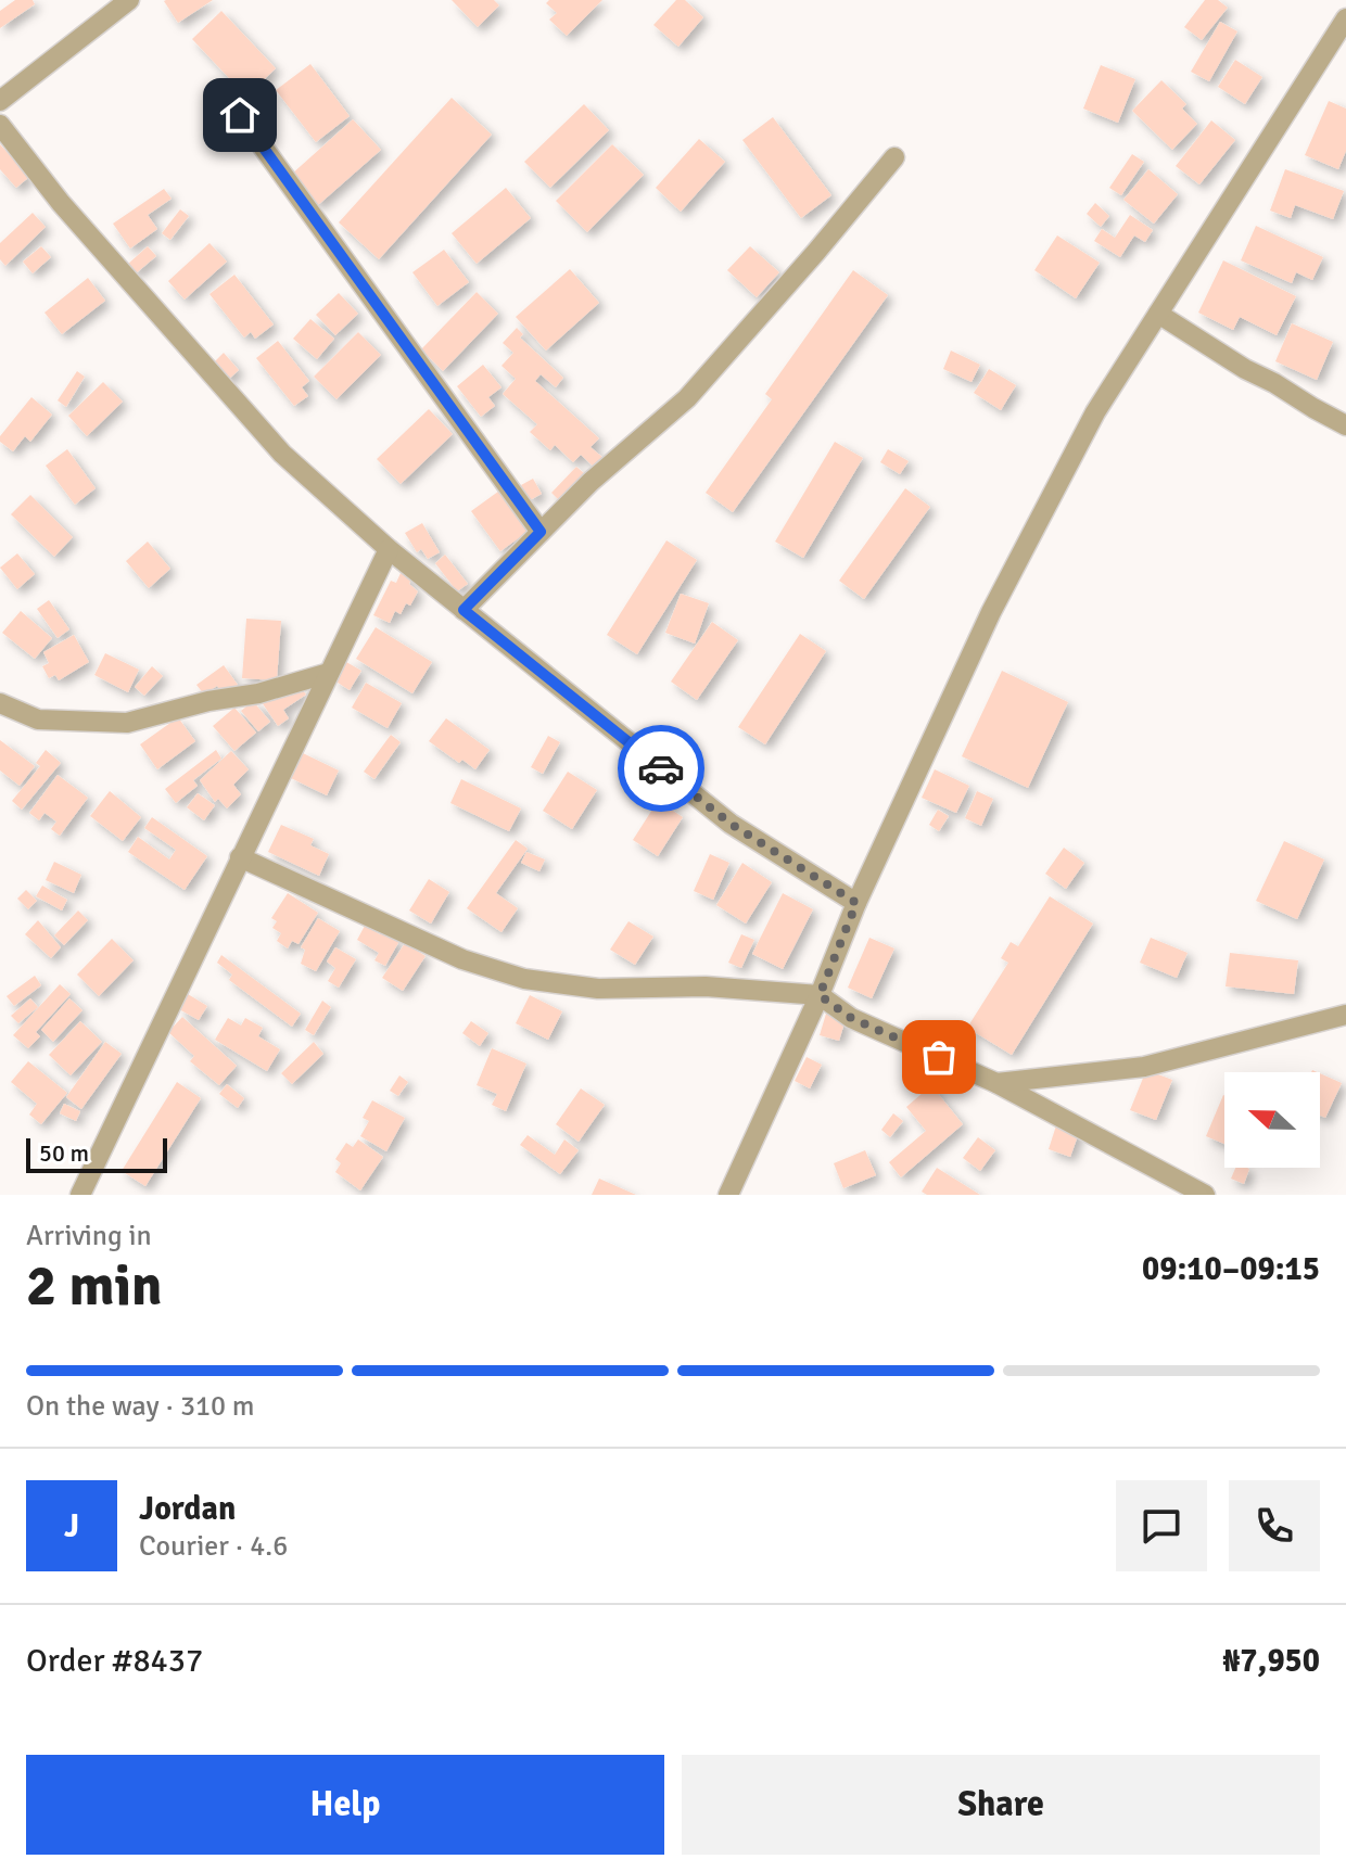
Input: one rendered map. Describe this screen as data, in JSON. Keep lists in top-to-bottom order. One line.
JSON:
{"scale_bar":"50 m","north":"left","page":{"scale":"50 m","heading":["2 min","Arriving in","09:10–09:15"],"panel":["Jordan","Courier · 4.6","Order #8437","₦7,950"],"bar":"On the way · 310 m","round":"J","buttons":["Help","Share"]}}
